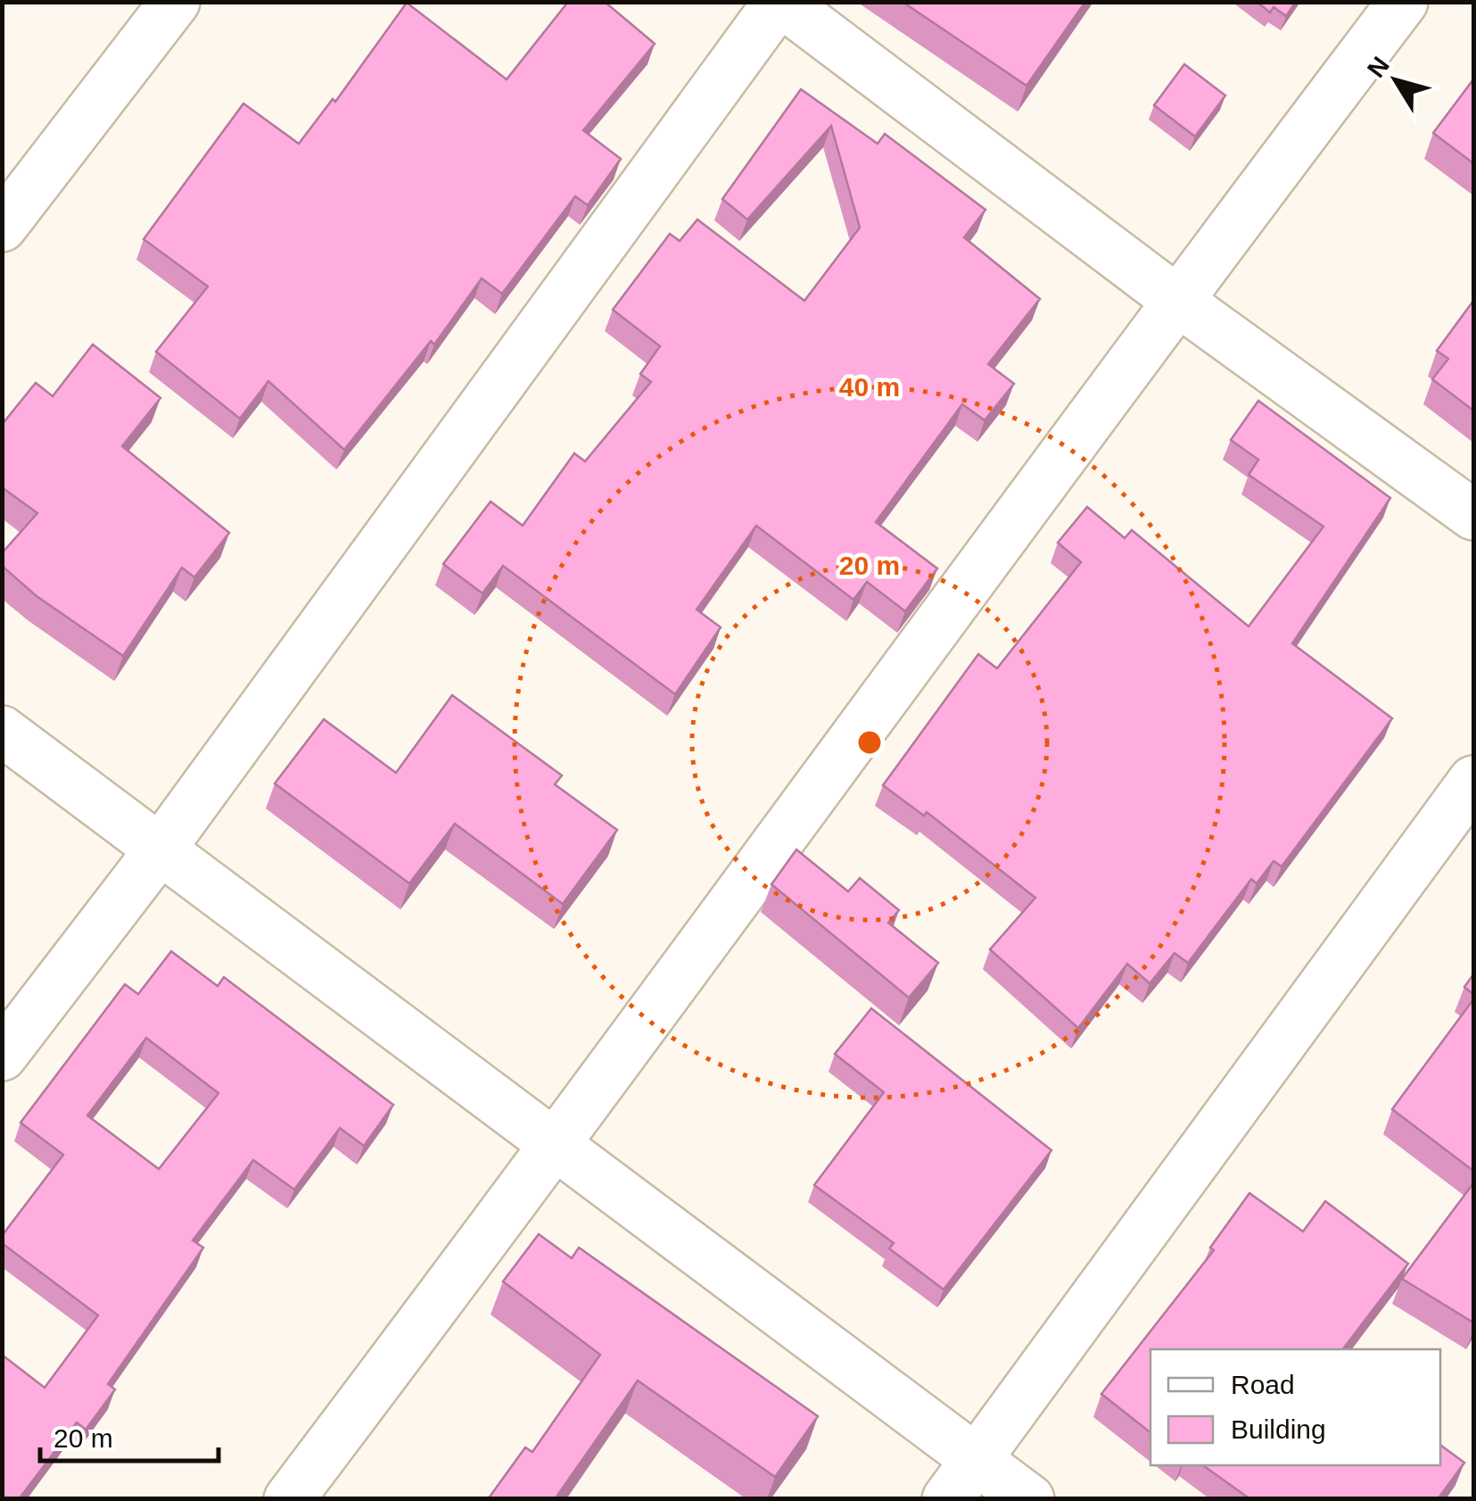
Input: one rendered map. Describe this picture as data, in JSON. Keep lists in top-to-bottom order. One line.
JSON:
{"legend":["Road","Building"],"scale_bar":"20 m","north":"top left","rings":["40 m","20 m"]}
